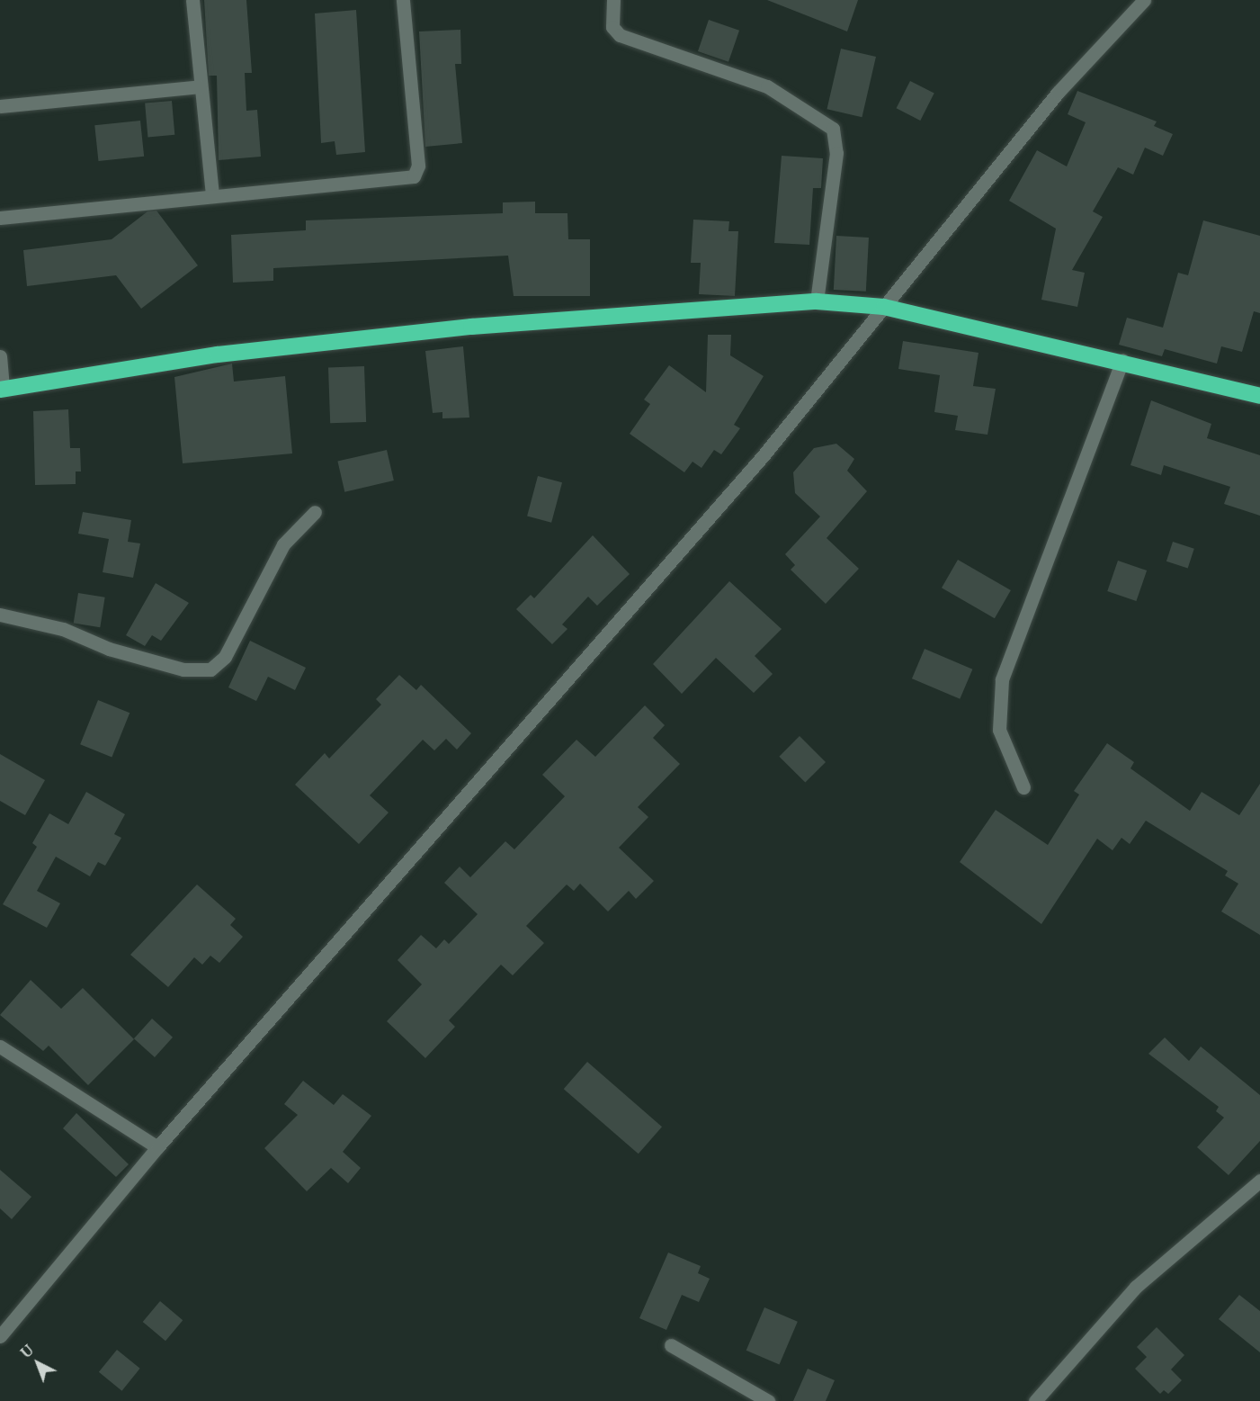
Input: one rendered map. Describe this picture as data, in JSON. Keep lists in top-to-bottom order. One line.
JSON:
{"north":"top left"}
